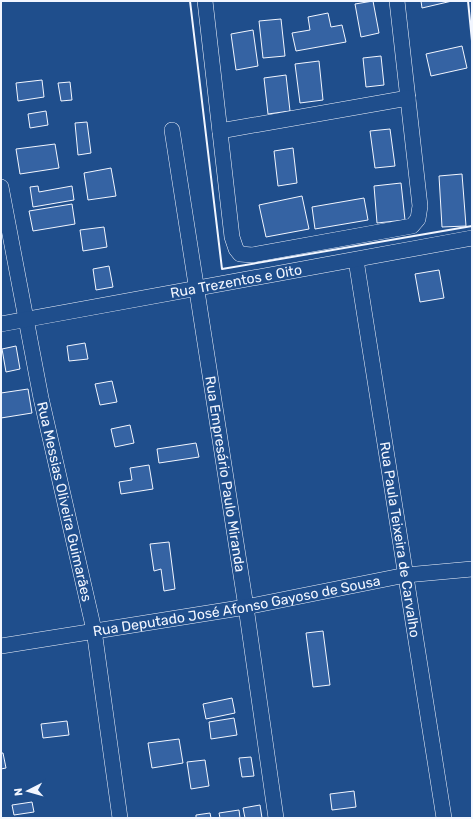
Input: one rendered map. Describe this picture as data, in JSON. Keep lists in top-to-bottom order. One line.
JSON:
{"streets":{"street":["Rua Trezentos e Oito","Rua Empresário Paulo Miranda","Rua Messias Oliveira Guimarães","Rua Paula Teixeira de Carvalho","Rua Deputado José Afonso Gayoso de Sousa"]},"crossings":[["Rua Trezentos e Oito","Rua Empresário Paulo Miranda"],["Rua Trezentos e Oito","Rua Messias Oliveira Guimarães"],["Rua Trezentos e Oito","Rua Paula Teixeira de Carvalho"],["Rua Empresário Paulo Miranda","Rua Deputado José Afonso Gayoso de Sousa"],["Rua Messias Oliveira Guimarães","Rua Deputado José Afonso Gayoso de Sousa"],["Rua Paula Teixeira de Carvalho","Rua Deputado José Afonso Gayoso de Sousa"]],"north":"left"}
